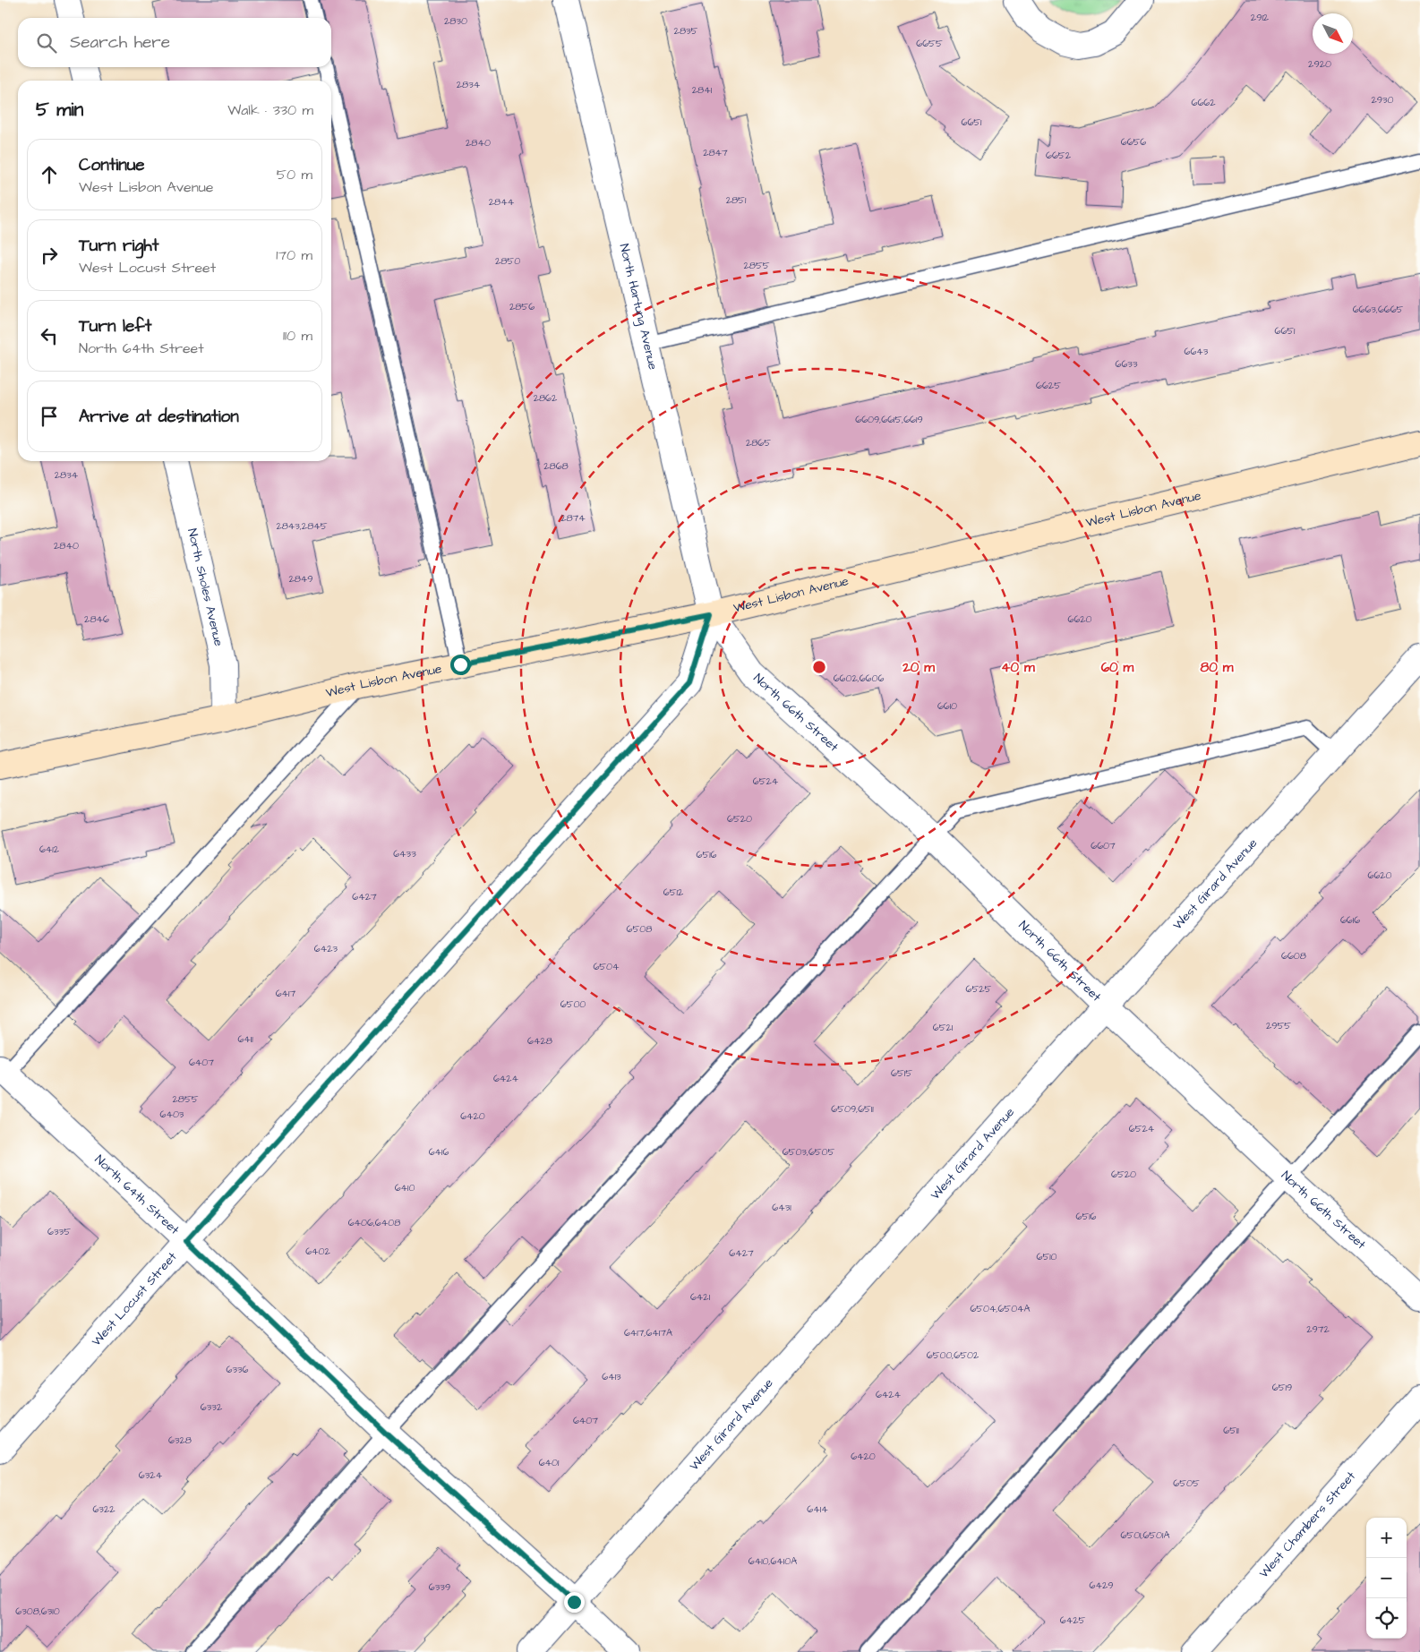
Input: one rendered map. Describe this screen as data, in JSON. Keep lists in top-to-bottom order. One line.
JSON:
{"streets":{"main road":["West Lisbon Avenue"],"street":["North Hartung Avenue","North Sholes Avenue","North 66th Street","West Girard Avenue","North 64th Street","West Locust Street","West Chambers Street"]},"crossings":[["North Hartung Avenue","West Lisbon Avenue"],["North Hartung Avenue","North 66th Street"],["North Hartung Avenue","West Locust Street"],["West Lisbon Avenue","North Sholes Avenue"],["West Lisbon Avenue","North 66th Street"],["West Lisbon Avenue","West Locust Street"],["North 66th Street","West Girard Avenue"],["North 66th Street","West Locust Street"],["West Girard Avenue","North 64th Street"],["North 64th Street","West Locust Street"]],"house_numbers":["2912","2830","2835","6655","2920","2834","2841","2930","6662","6651","6656","2840","2847","6652","2851","2844","2850","2855","2856","6663,6665","6651","6643","6633","6625","2862","6609,6615,6619","2865","2868","2834","2874","2843,2845","2840","2849","2846","6620","6602,6606","6610","6524","6520","6607","6412","6433","6516","6620","6512","6427","6616","6508","6423","6608","6504","6525","6417","6500","2955","6521","6411","6428","6407","6515","6424","2855","6509,6511","6403","6420","6524","6416","6503,6505","6520","6410","6431","6516","6406,6408","6335","6402","6427","6510","6421","6504,6504A","2972","6417,6417A","6500,6502","6336","6413","6519","6424","6332","6407","6511","6328","6420","6401","6324","6505","6322","6414","6501,6501A","6410,6410A","6429","6339","6308,6310","6425"],"north":"bottom right","page":{"search":"Search here","heading":["5 min","Walk · 330 m"],"list":[["Continue","West Lisbon Avenue","50 m"],["Turn right","West Locust Street","170 m"],["Turn left","North 64th Street","110 m"],"Arrive at destination"],"map_buttons":["+","−"]},"rings":["20 m","40 m","60 m","80 m"]}
